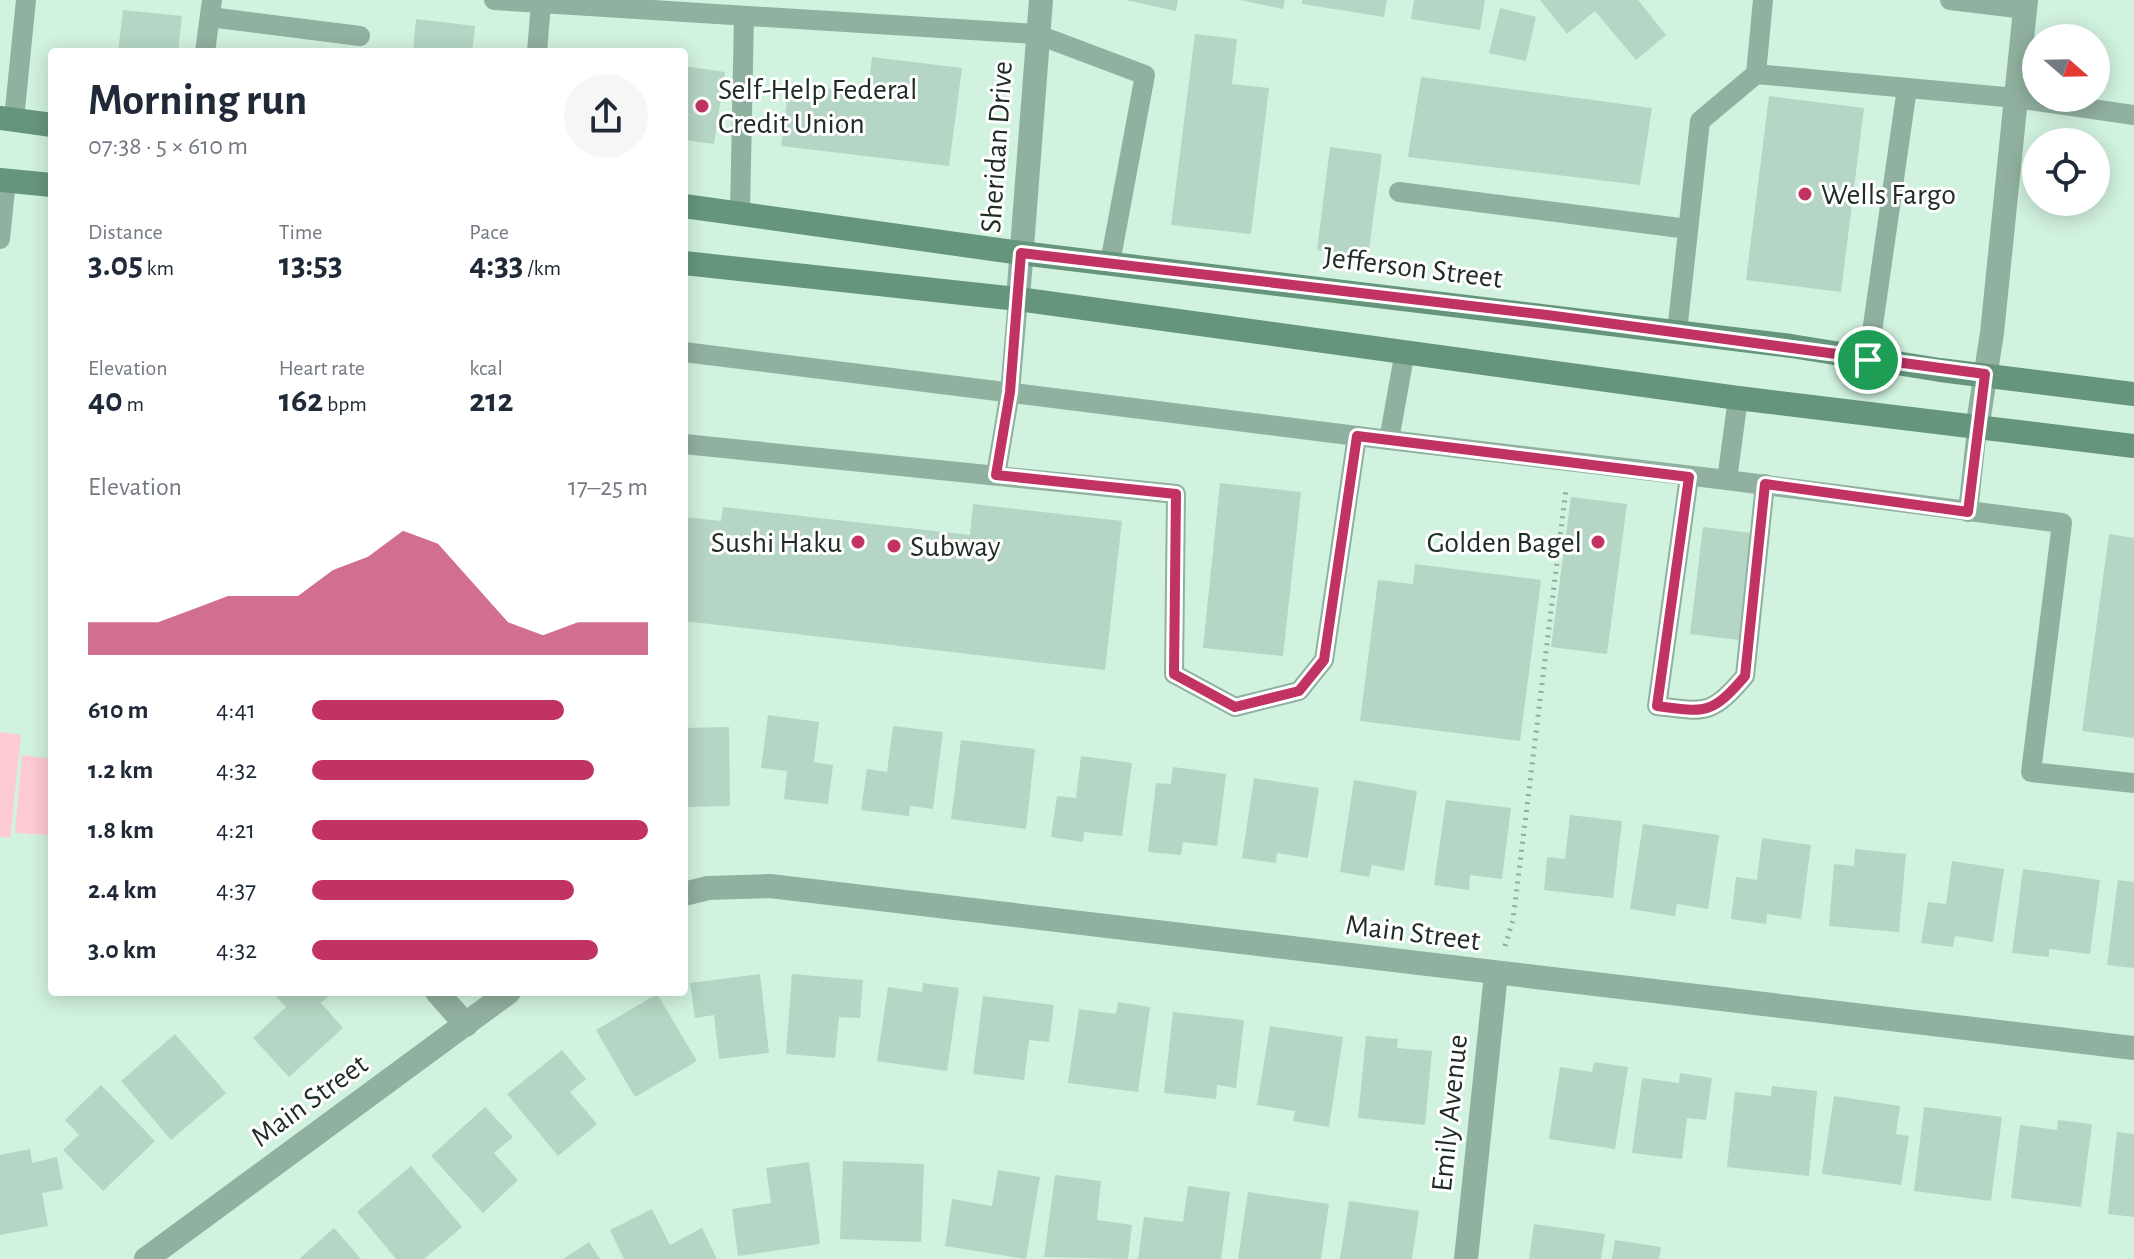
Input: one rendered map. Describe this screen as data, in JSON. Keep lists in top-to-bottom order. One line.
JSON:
{"streets":{"main road":["Jefferson Street"],"street":["Sheridan Drive","Main Street","Emily Avenue"]},"crossings":[["Sheridan Drive","Jefferson Street"],["Main Street","Emily Avenue"]],"places":["Self-Help Federal Credit Union","Wells Fargo","Sushi Haku","Golden Bagel","Subway"],"north":"right","page":{"heading":["Morning run","07:38 · 5 × 610 m"],"stats":[["Distance","3.05 km"],["Time","13:53"],["Pace","4:33 /km"],["Elevation","40 m"],["Heart rate","162 bpm"],["kcal","212"]],"chart":["Elevation","17–25 m"],"list":[{"name":"610 m","note":"4:41"},{"name":"1.2 km","note":"4:32"},{"name":"1.8 km","note":"4:21"},{"name":"2.4 km","note":"4:37"},{"name":"3.0 km","note":"4:32"}]}}
